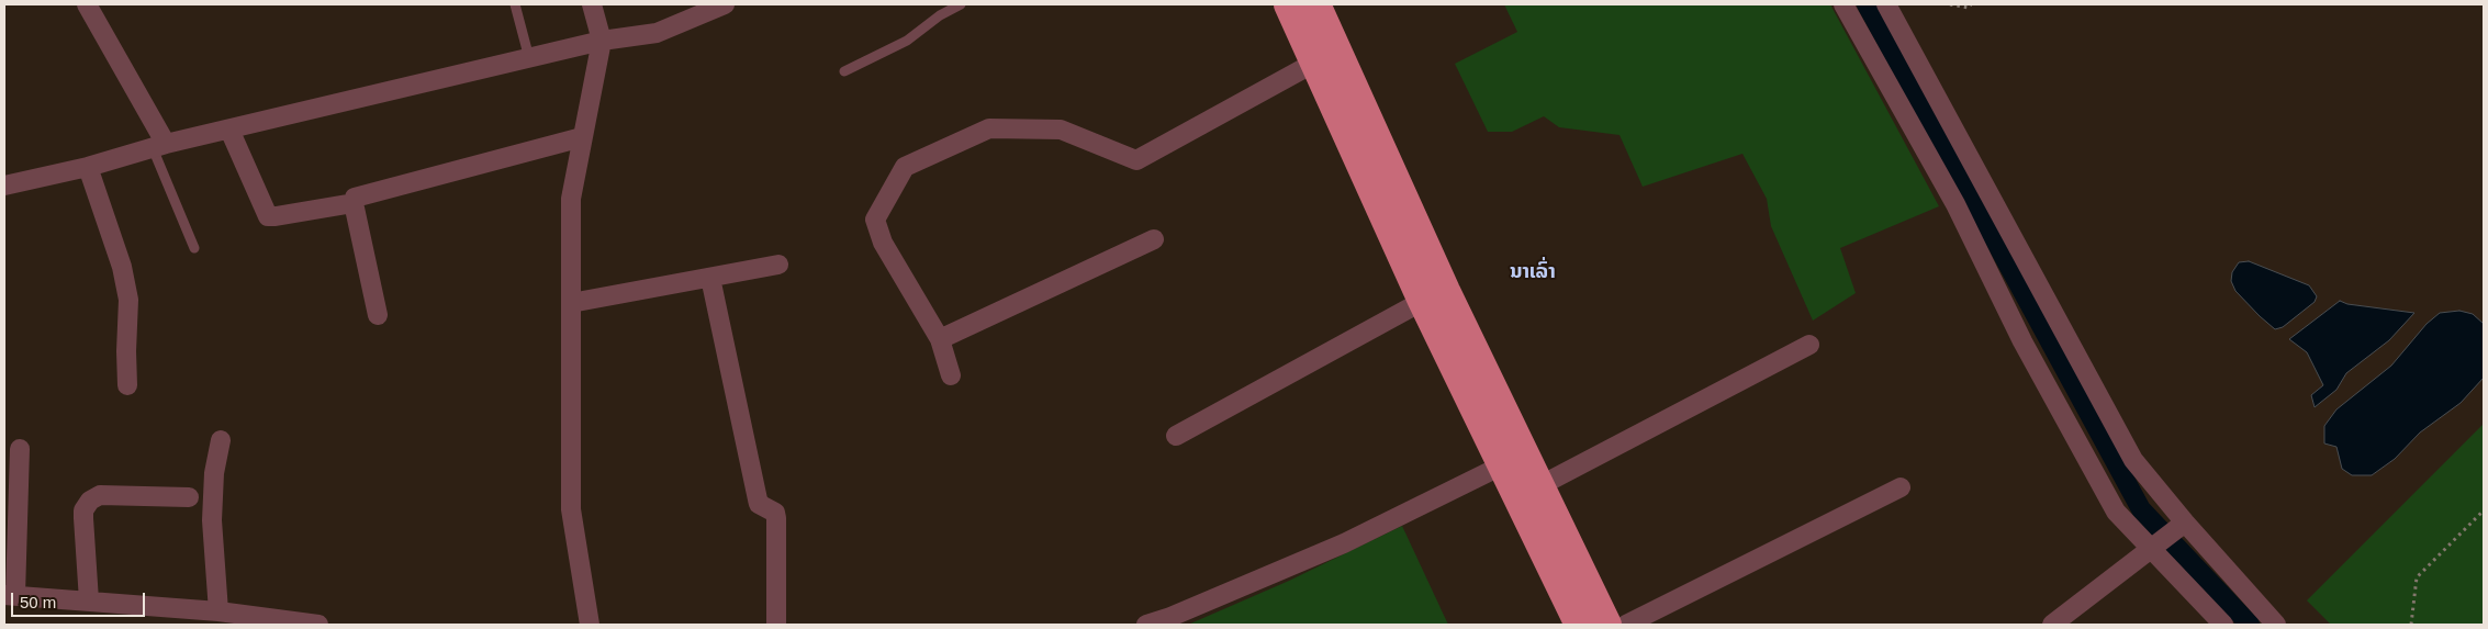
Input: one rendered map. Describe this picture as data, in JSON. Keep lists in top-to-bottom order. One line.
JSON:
{"districts":["ນາເລົ່າ"],"scale_bar":"50 m"}
